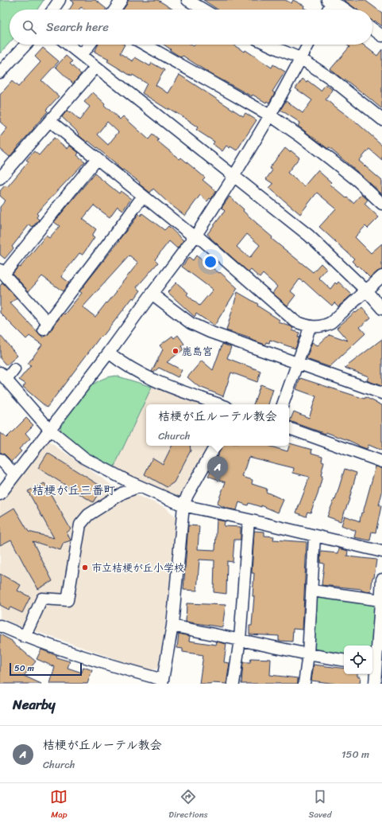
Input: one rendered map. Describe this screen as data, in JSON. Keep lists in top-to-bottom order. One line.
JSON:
{"districts":["桔梗が丘三番町"],"places":["鹿島宮","市立桔梗が丘小学校"],"scale_bar":"50 m","page":{"search":"Search here","popup":["桔梗が丘ルーテル教会","Church"],"pins":"A","scale":"50 m","heading":"Nearby","list":[{"mark":"A","name":"桔梗が丘ルーテル教会","note":"Church","value":"150 m"}],"nav":["Map","Directions","Saved"]}}
